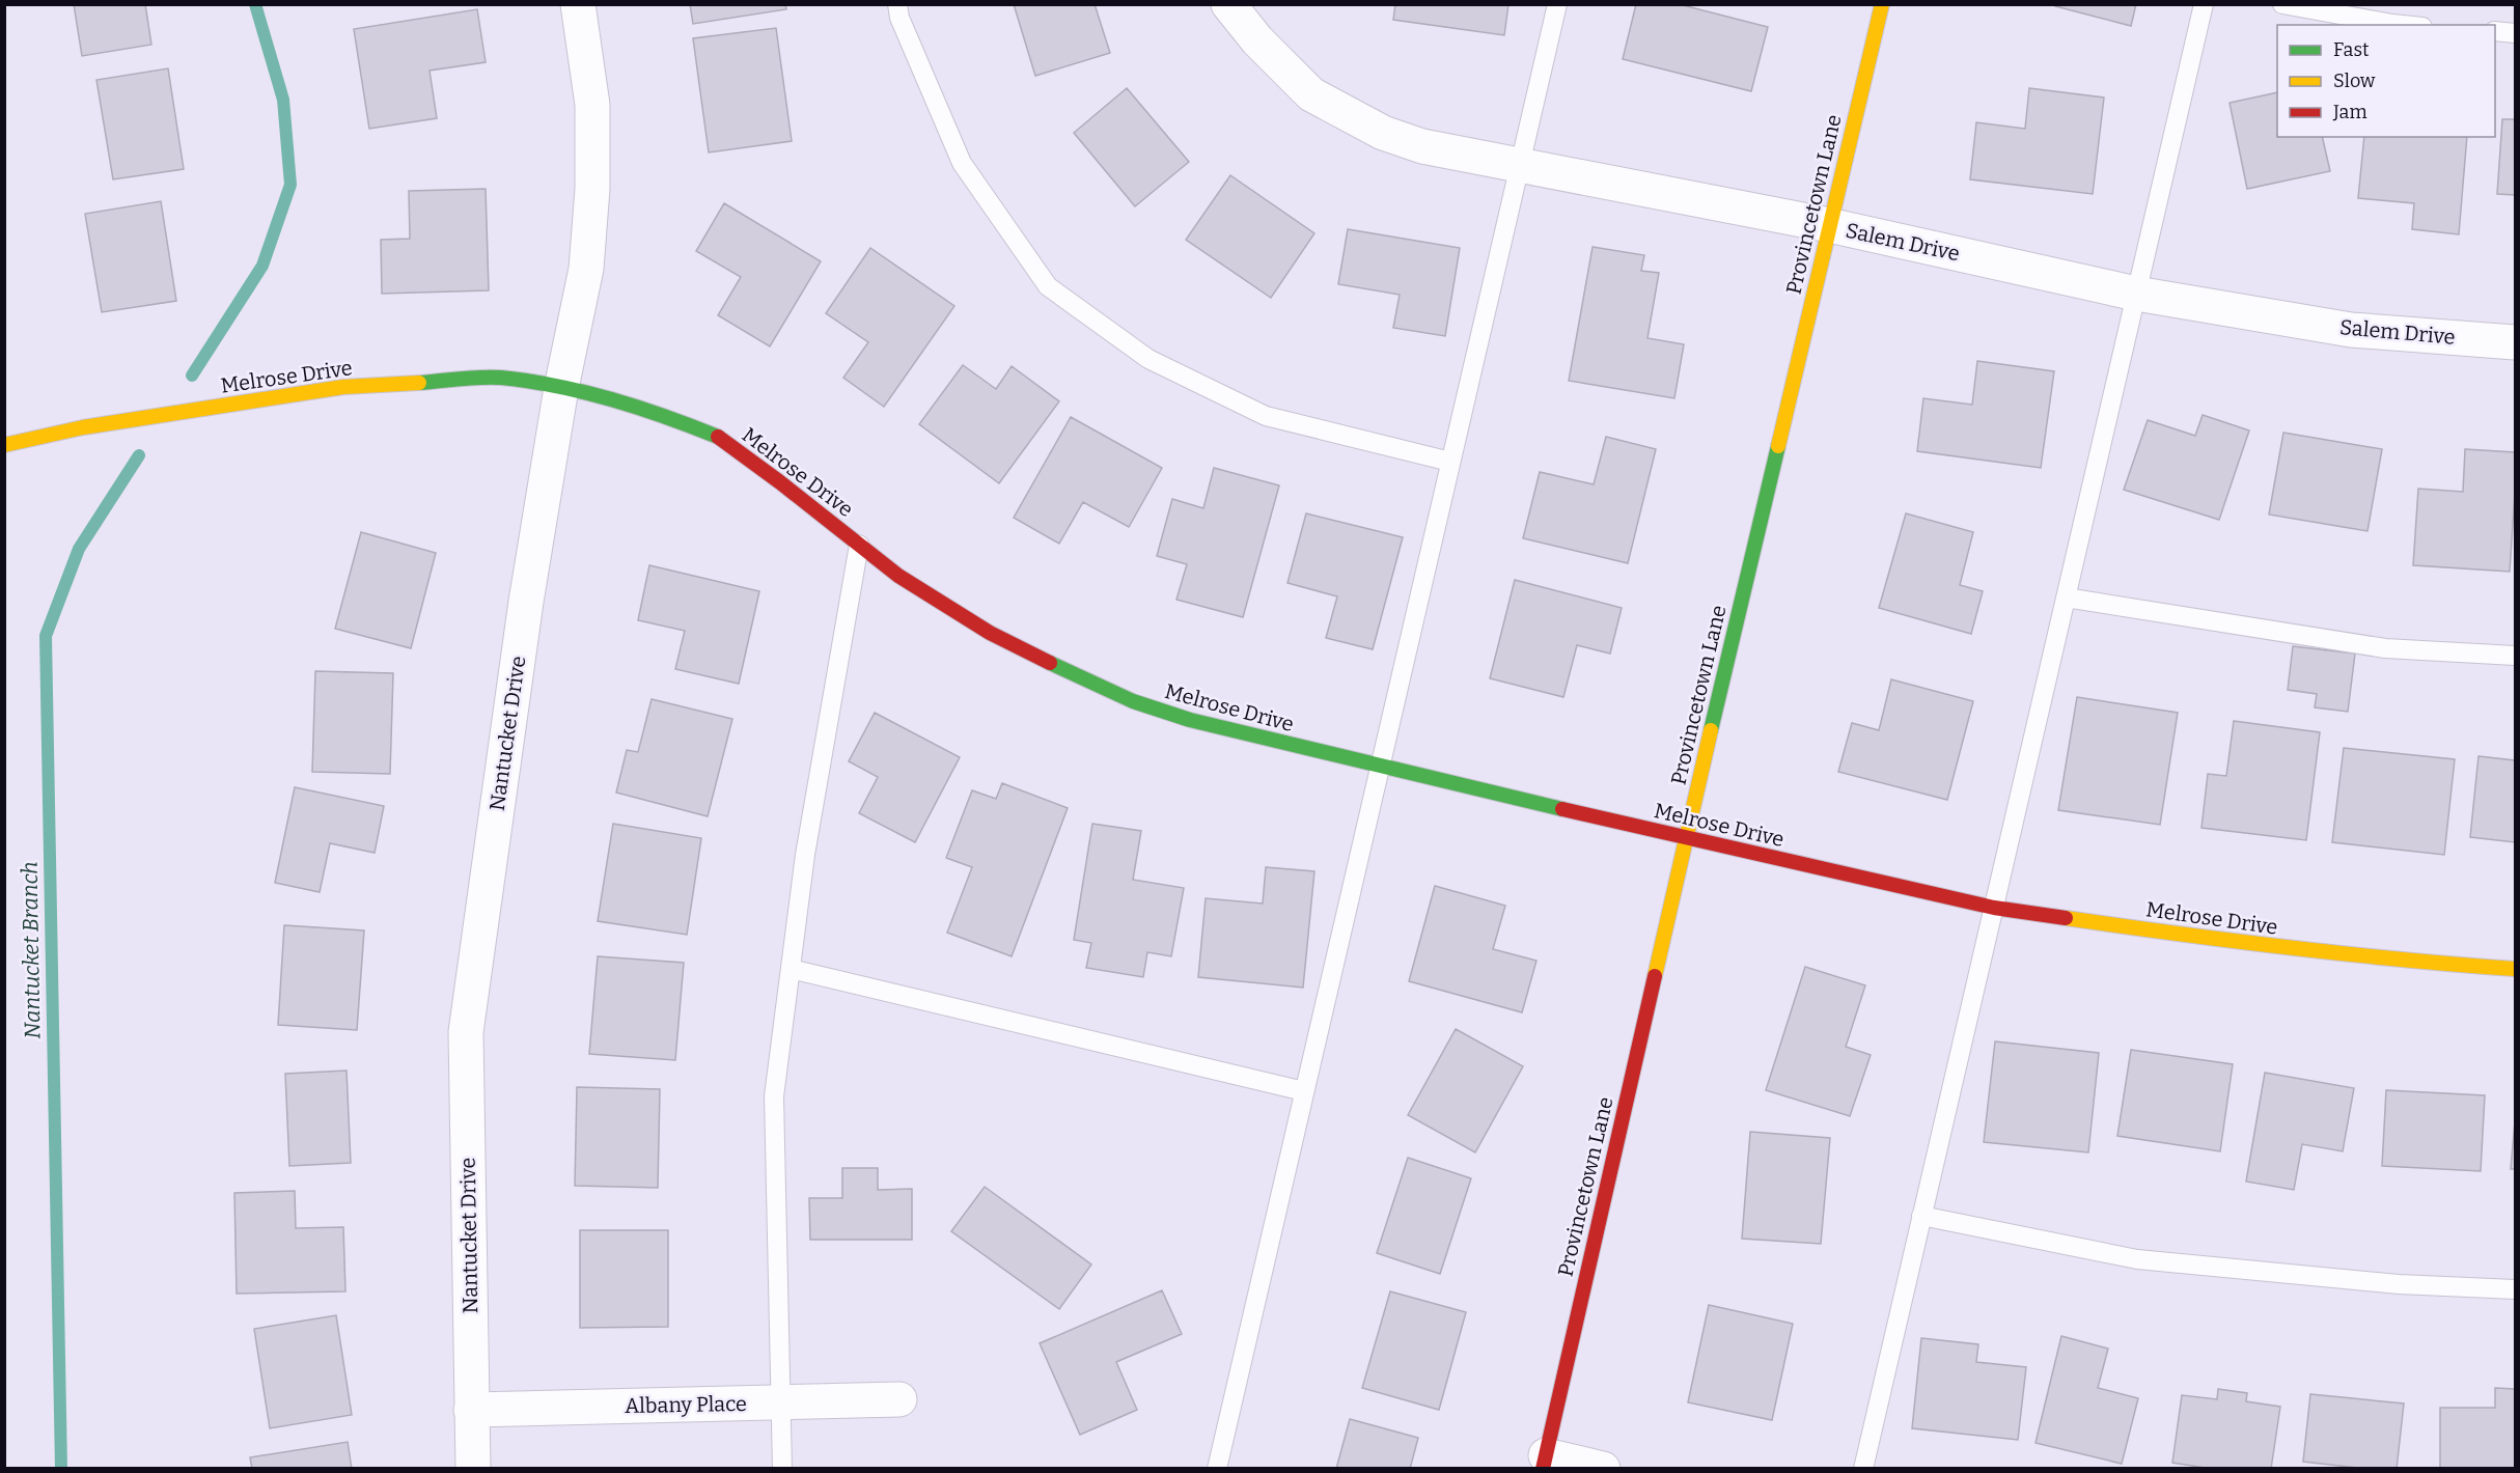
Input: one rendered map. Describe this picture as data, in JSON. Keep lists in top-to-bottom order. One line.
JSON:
{"streets":{"street":["Provincetown Lane","Salem Drive","Melrose Drive","Nantucket Drive","Albany Place"]},"crossings":[["Provincetown Lane","Salem Drive"],["Provincetown Lane","Melrose Drive"],["Melrose Drive","Nantucket Drive"],["Nantucket Drive","Albany Place"]],"water":["Nantucket Branch"],"legend":["Fast","Slow","Jam"]}
